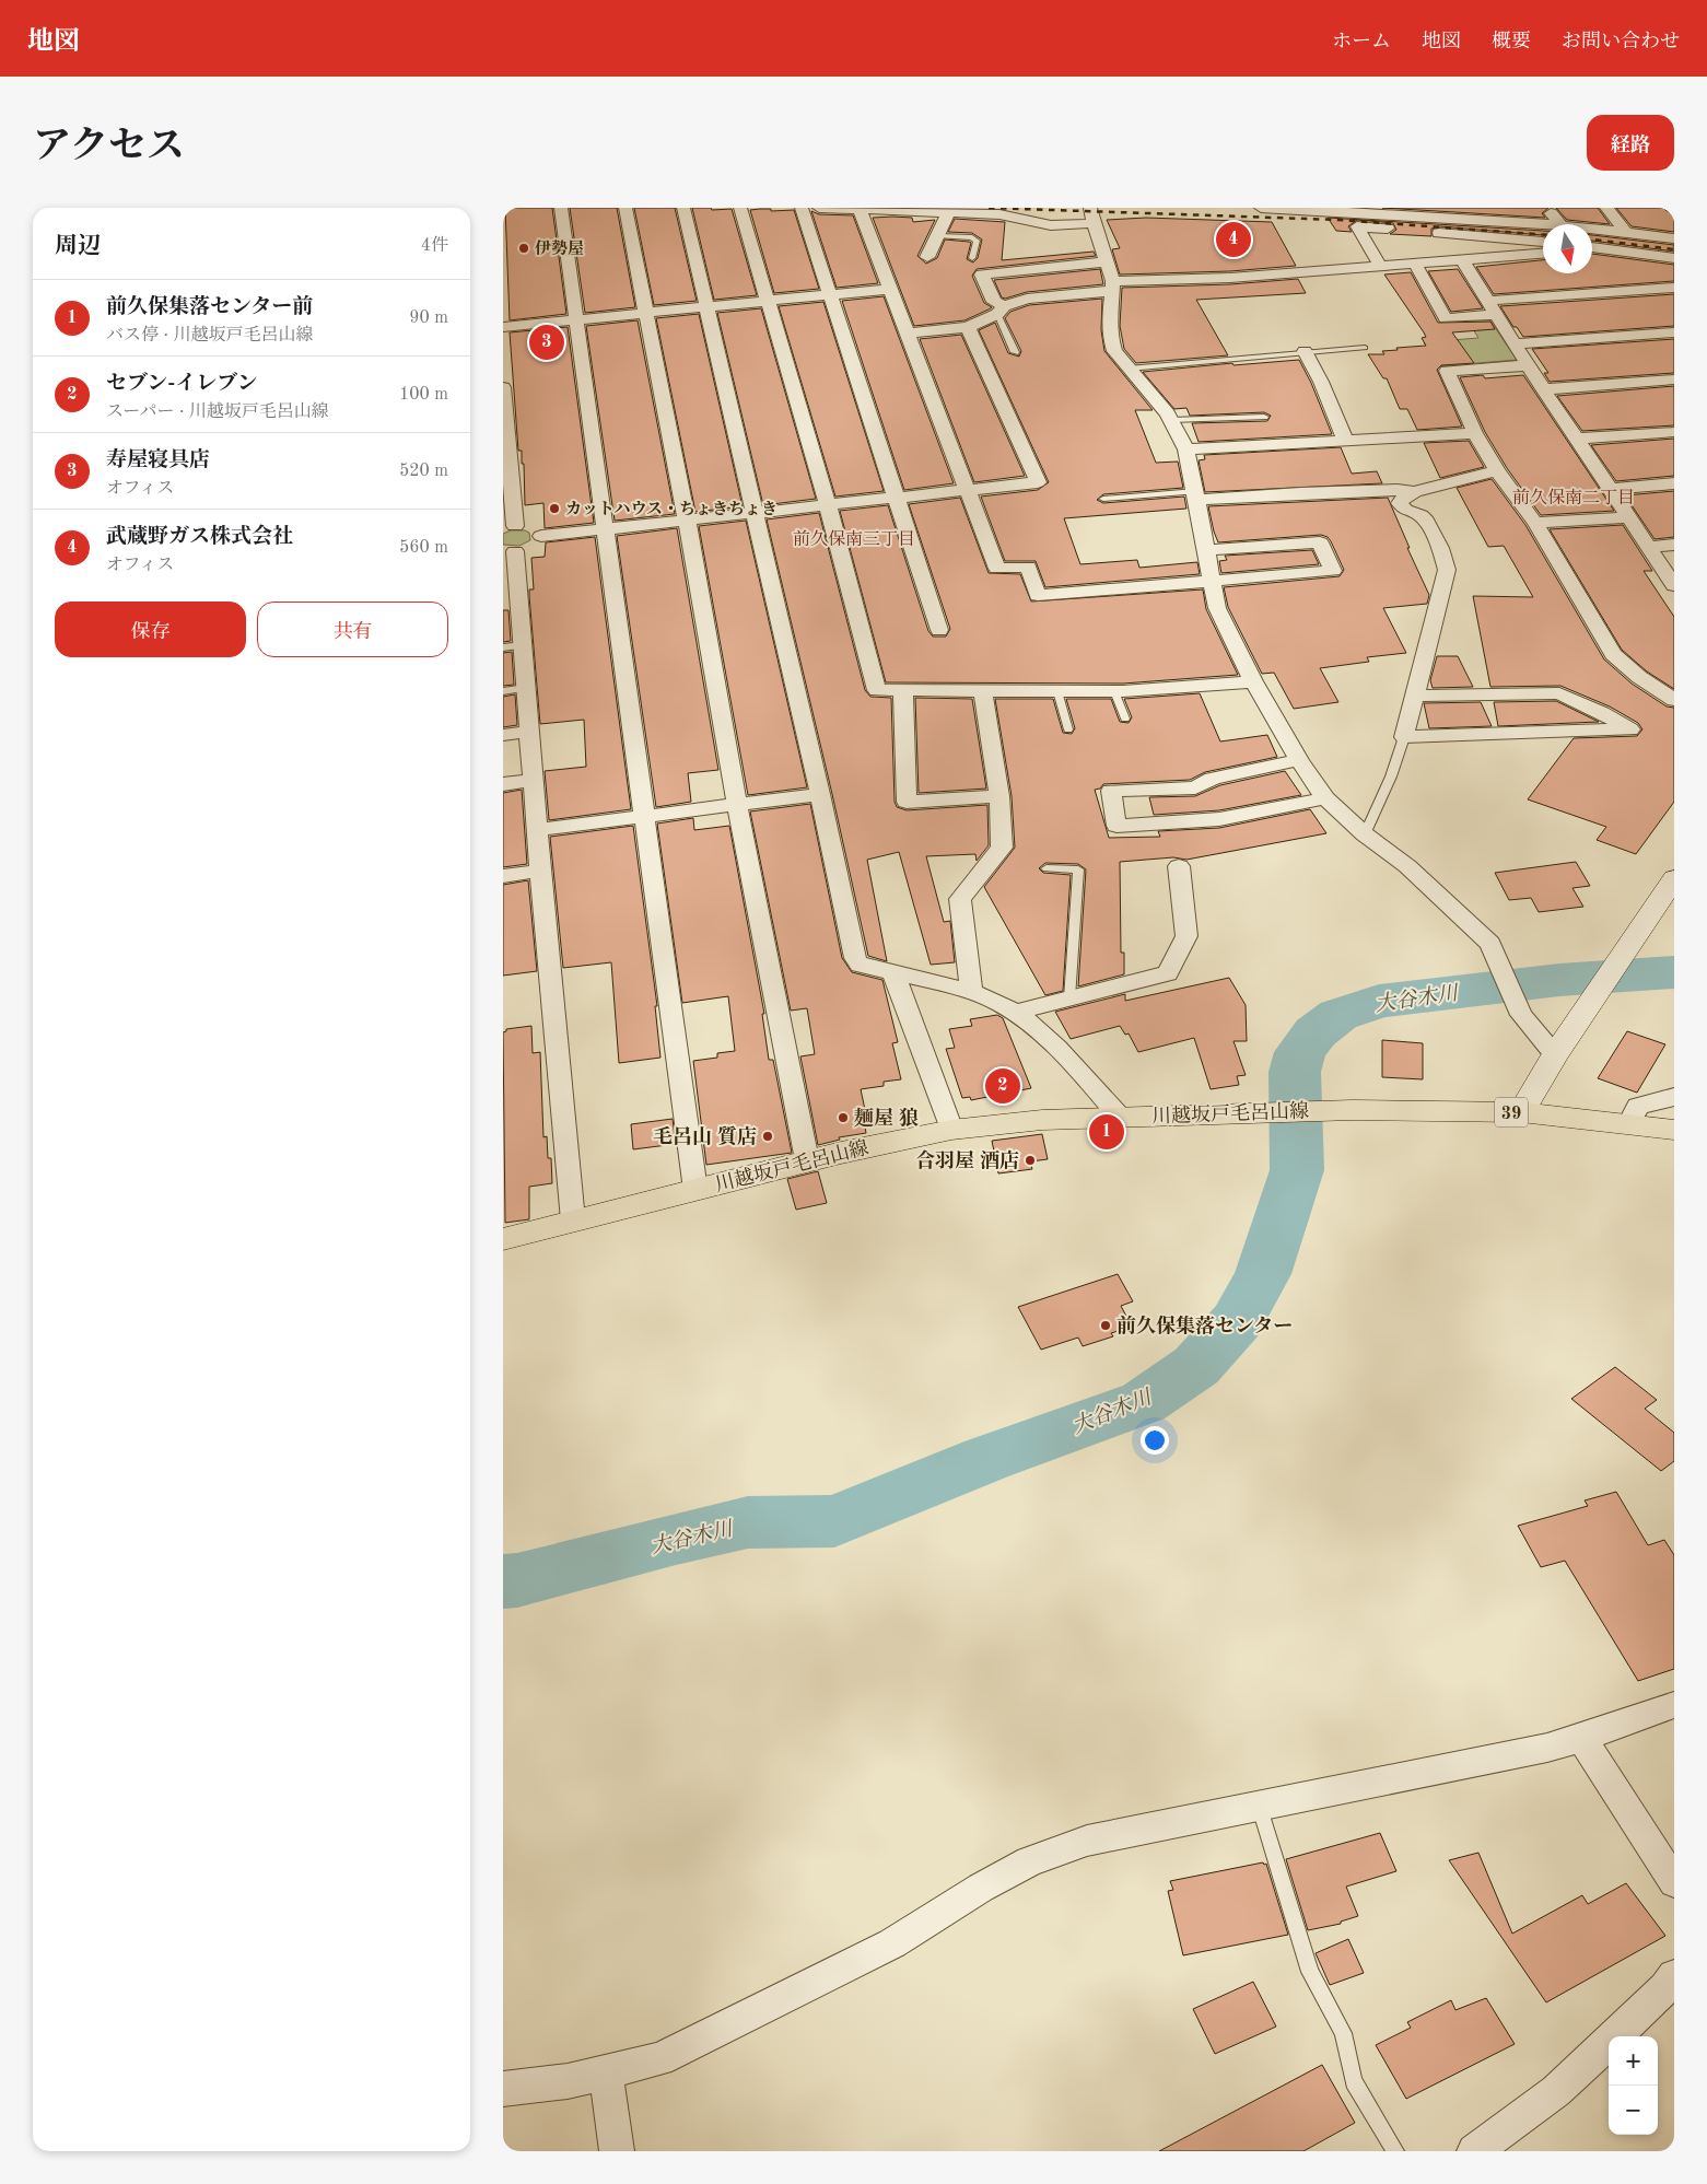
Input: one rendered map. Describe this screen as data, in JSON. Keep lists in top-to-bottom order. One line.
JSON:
{"streets":{"main road":["39","川越坂戸毛呂山線"]},"districts":["前久保南二丁目","前久保南三丁目"],"water":["大谷木川"],"places":["伊勢屋","カットハウス・ちょきちょき","麺屋 狼","毛呂山 質店","合羽屋 酒店","前久保集落センター"],"north":"bottom","page":{"header":"地図","nav":["ホーム","地図","概要","お問い合わせ"],"title":"アクセス","buttons":["経路",["保存","共有"]],"heading":["周辺","4件"],"pins":["4","3","2","1"],"list":[{"mark":"1","name":"前久保集落センター前","note":"バス停 · 川越坂戸毛呂山線","value":"90 m"},{"mark":"2","name":"セブン-イレブン","note":"スーパー · 川越坂戸毛呂山線","value":"100 m"},{"mark":"3","name":"寿屋寝具店","note":"オフィス","value":"520 m"},{"mark":"4","name":"武蔵野ガス株式会社","note":"オフィス","value":"560 m"}],"map_buttons":["+","−"]}}
